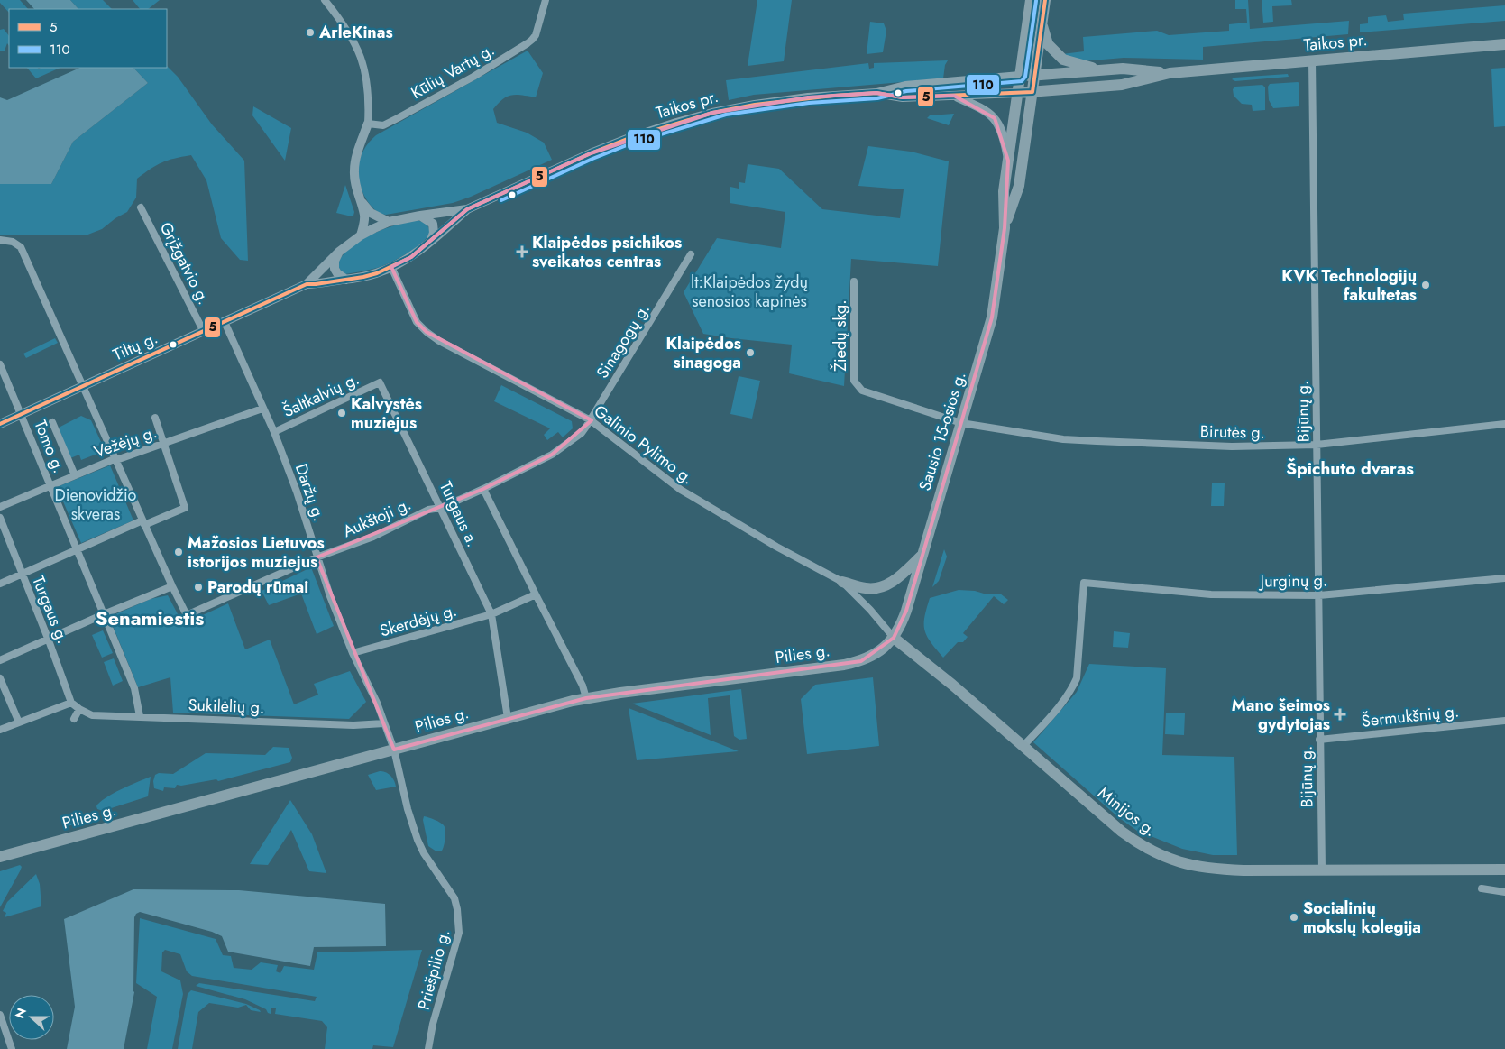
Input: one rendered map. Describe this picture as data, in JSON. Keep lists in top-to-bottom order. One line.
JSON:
{"streets":{"main road":["Taikos pr.","Sausio 15-osios g.","Pilies g.","Minijos g."],"street":["Kūlių Vartų g.","Grįžgatvio g.","Žiedų skg.","Sinagogų g.","Tiltų g.","Šaltkalvių g.","Bijūnų g.","Birutės g.","Vežėjų g.","Galinio Pylimo g.","Tomo g.","Daržų g.","Turgaus a.","Aukštoji g.","Jurginų g.","Turgaus g.","Skerdėjų g.","Sukilėlių g.","Šermukšnių g.","Priešpilio g."]},"crossings":[["Taikos pr.","Tiltų g."],["Taikos pr.","Bijūnų g."],["Taikos pr.","Sausio 15-osios g."],["Taikos pr.","Galinio Pylimo g."],["Grįžgatvio g.","Tiltų g."],["Žiedų skg.","Sausio 15-osios g."],["Žiedų skg.","Birutės g."],["Sinagogų g.","Galinio Pylimo g."],["Sinagogų g.","Turgaus a."],["Sinagogų g.","Aukštoji g."],["Tiltų g.","Galinio Pylimo g."],["Tiltų g.","Tomo g."],["Tiltų g.","Daržų g."],["Šaltkalvių g.","Daržų g."],["Šaltkalvių g.","Turgaus a."],["Bijūnų g.","Birutės g."],["Bijūnų g.","Jurginų g."],["Bijūnų g.","Šermukšnių g."],["Bijūnų g.","Minijos g."],["Sausio 15-osios g.","Birutės g."],["Sausio 15-osios g.","Galinio Pylimo g."],["Sausio 15-osios g.","Pilies g."],["Sausio 15-osios g.","Minijos g."],["Vežėjų g.","Tomo g."],["Vežėjų g.","Daržų g."],["Galinio Pylimo g.","Pilies g."],["Galinio Pylimo g.","Minijos g."],["Tomo g.","Sukilėlių g."],["Daržų g.","Aukštoji g."],["Daržų g.","Skerdėjų g."],["Daržų g.","Pilies g."],["Daržų g.","Sukilėlių g."],["Daržų g.","Priešpilio g."],["Turgaus a.","Skerdėjų g."],["Turgaus a.","Pilies g."],["Jurginų g.","Minijos g."],["Turgaus g.","Sukilėlių g."],["Pilies g.","Minijos g."],["Pilies g.","Priešpilio g."]],"districts":["Špichuto dvaras","Senamiestis"],"parks":["lt:Klaipėdos žydų senosios kapinės","Dienovidžio skveras"],"places":{"other":["ArleKinas","KVK Technologijų fakultetas","Klaipėdos sinagoga","Kalvystės muziejus","Mažosios Lietuvos istorijos muziejus","Parodų rūmai","Socialinių mokslų kolegija"],"health":["Klaipėdos psichikos sveikatos centras","Mano šeimos gydytojas"]},"lines":["transit line 5","transit line 110"],"legend":["5","110"],"north":"left"}
